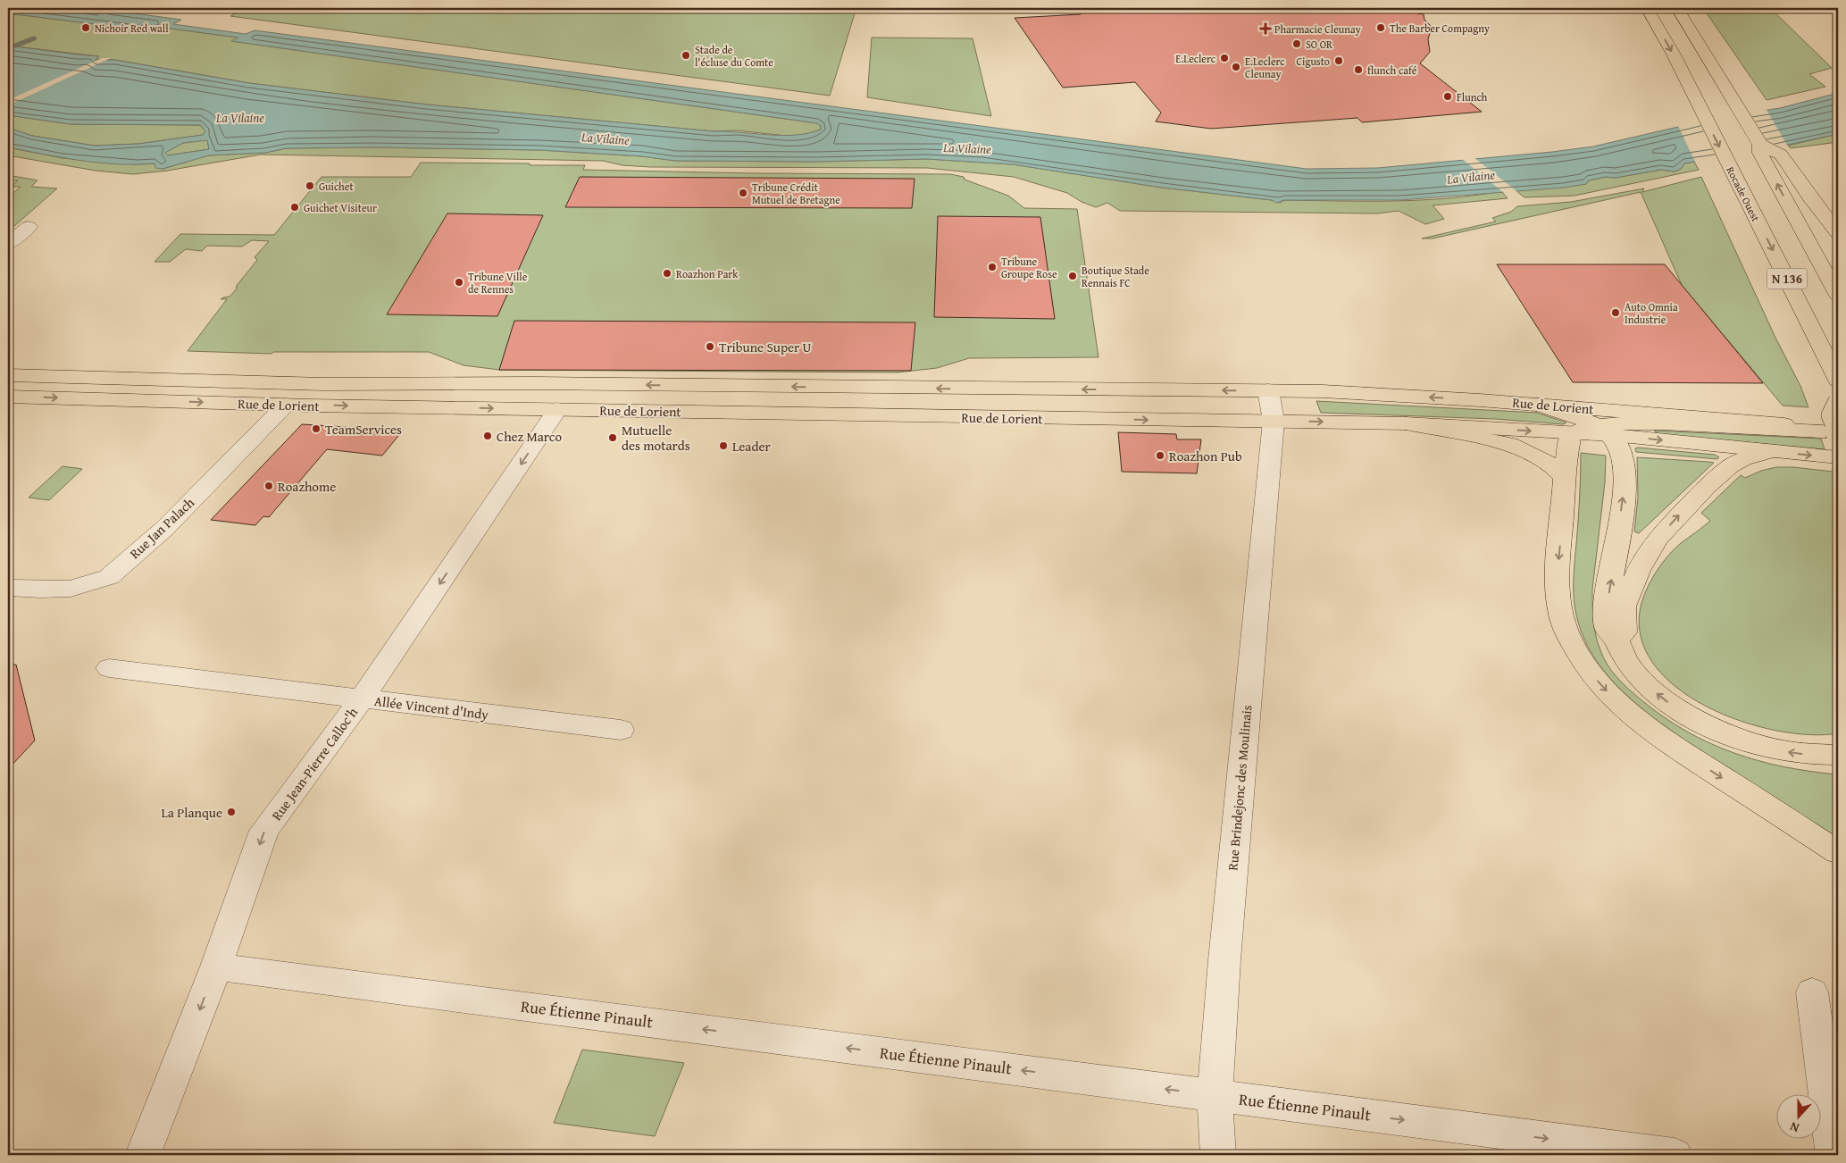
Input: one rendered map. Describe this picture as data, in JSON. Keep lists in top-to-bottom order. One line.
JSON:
{"streets":{"main road":["Rocade Ouest","N 136","Rue de Lorient"],"street":["Rue Jan Palach","Allée Vincent d'Indy","Rue Jean-Pierre Calloc'h","Rue Brindejonc des Moulinais","Rue Étienne Pinault"]},"crossings":[["Rue de Lorient","Rue Jan Palach"],["Rue de Lorient","Rue Jean-Pierre Calloc'h"],["Rue de Lorient","Rue Brindejonc des Moulinais"],["Allée Vincent d'Indy","Rue Jean-Pierre Calloc'h"],["Rue Jean-Pierre Calloc'h","Rue Étienne Pinault"],["Rue Brindejonc des Moulinais","Rue Étienne Pinault"]],"one_way":["Rue Jean-Pierre Calloc'h"],"water":["La Vilaine"],"places":{"other":["Nichoir Red wall","The Barber Compagny","SO OR","Stade de l'écluse du Comte","E.Leclerc","Cigusto","E.Leclerc Cleunay","flunch café","Flunch","Guichet","Tribune Crédit Mutuel de Bretagne","Guichet Visiteur","Tribune Groupe Rose","Roazhon Park","Boutique Stade Rennais FC","Tribune Ville de Rennes","Auto Omnia Industrie","Tribune Super U","TeamServices","Chez Marco","Mutuelle des motards","Leader","Roazhon Pub","Roazhome","La Planque"],"health":["Pharmacie Cleunay"]},"north":"bottom"}
